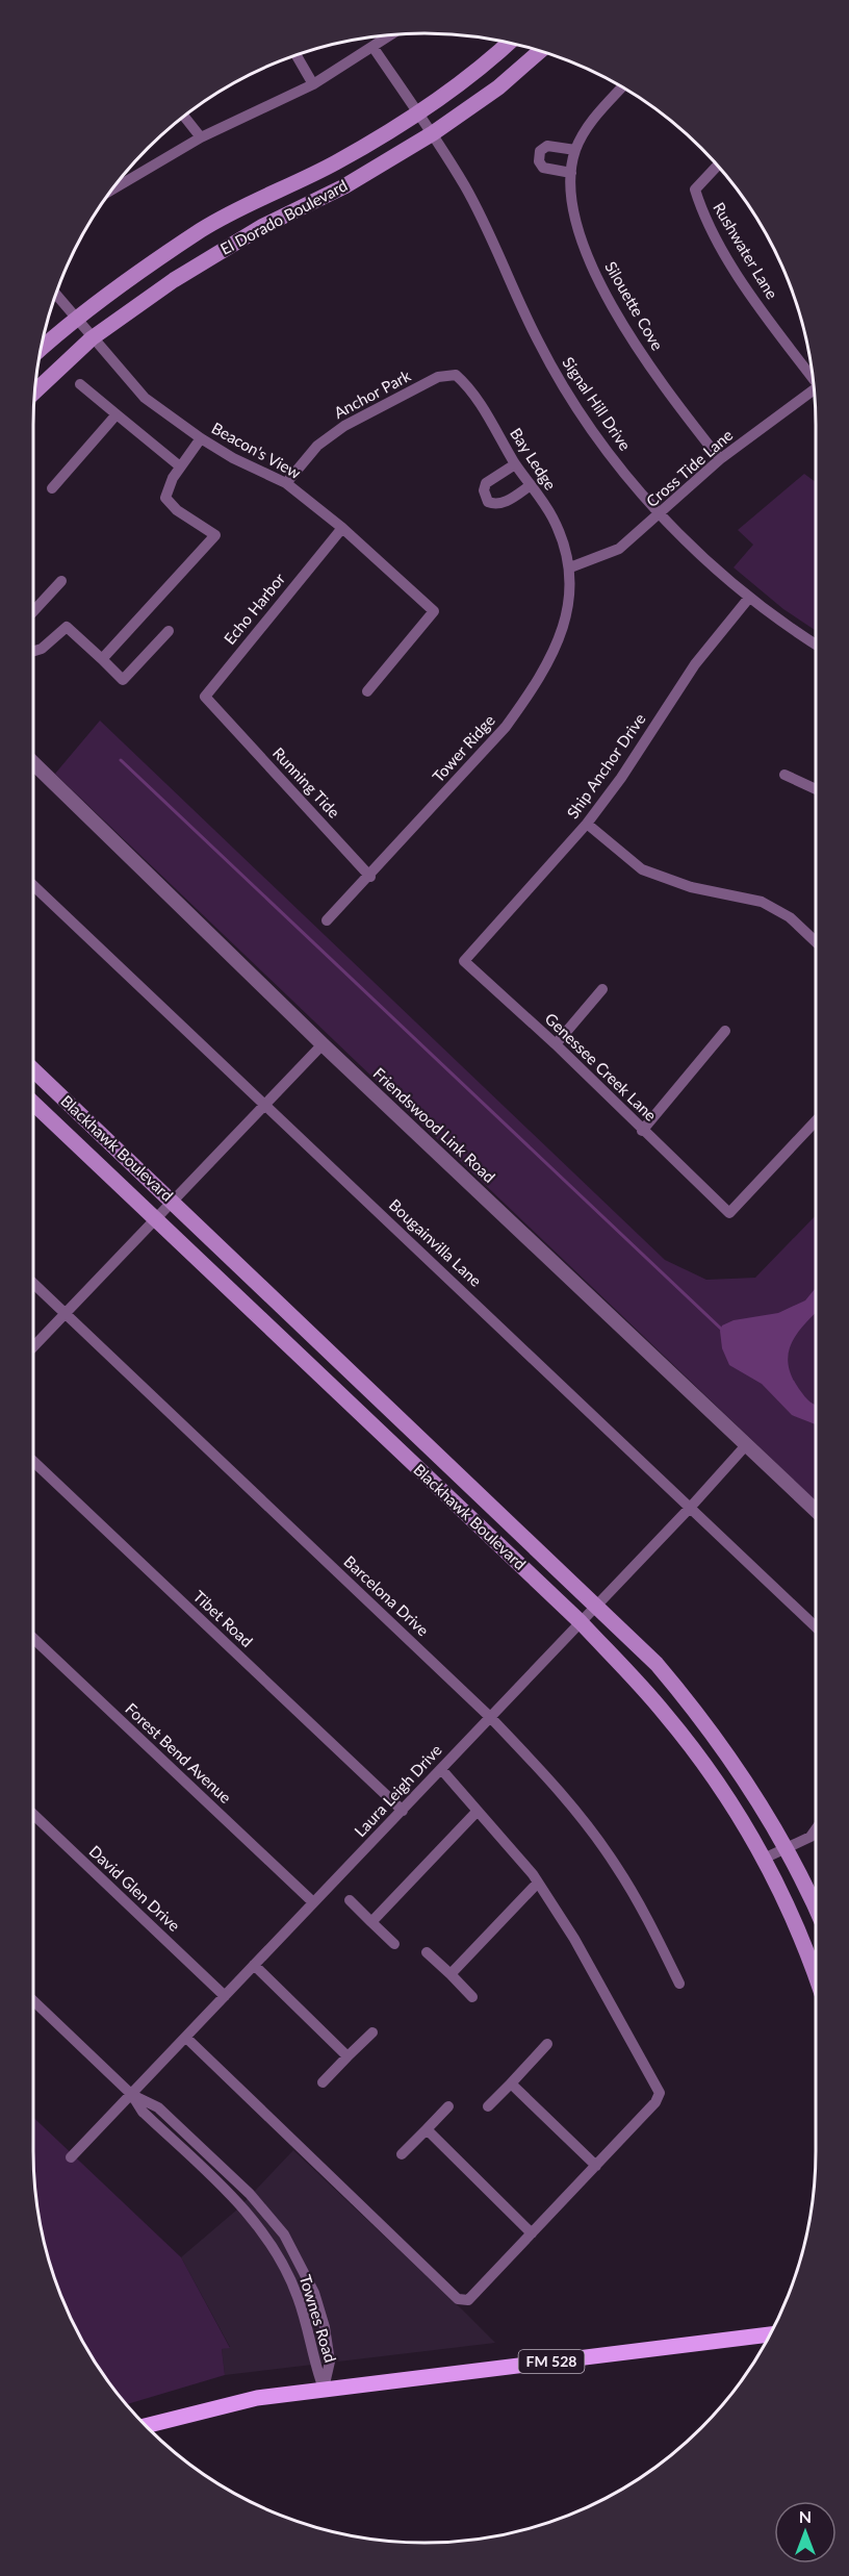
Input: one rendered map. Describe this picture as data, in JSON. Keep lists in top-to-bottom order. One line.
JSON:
{"streets":{"main road":["El Dorado Boulevard","Blackhawk Boulevard","FM 528"],"street":["Rushwater Lane","Silouette Cove","Anchor Park","Signal Hill Drive","Beacon's View","Bay Ledge","Cross Tide Lane","Echo Harbor","Tower Ridge","Ship Anchor Drive","Running Tide","Genessee Creek Lane","Friendswood Link Road","Bougainvilla Lane","Barcelona Drive","Tibet Road","Forest Bend Avenue","Laura Leigh Drive","David Glen Drive","Townes Road"]},"crossings":[["El Dorado Boulevard","Signal Hill Drive"],["El Dorado Boulevard","Beacon's View"],["Silouette Cove","Cross Tide Lane"],["Anchor Park","Beacon's View"],["Anchor Park","Bay Ledge"],["Signal Hill Drive","Cross Tide Lane"],["Signal Hill Drive","Ship Anchor Drive"],["Beacon's View","Echo Harbor"],["Bay Ledge","Cross Tide Lane"],["Bay Ledge","Tower Ridge"],["Cross Tide Lane","Tower Ridge"],["Echo Harbor","Running Tide"],["Tower Ridge","Running Tide"],["Ship Anchor Drive","Genessee Creek Lane"],["Friendswood Link Road","Laura Leigh Drive"],["Blackhawk Boulevard","Laura Leigh Drive"],["Bougainvilla Lane","Laura Leigh Drive"],["Barcelona Drive","Laura Leigh Drive"],["Tibet Road","Laura Leigh Drive"],["Forest Bend Avenue","Laura Leigh Drive"],["Laura Leigh Drive","David Glen Drive"],["Laura Leigh Drive","Townes Road"],["Townes Road","FM 528"]],"north":"top"}
